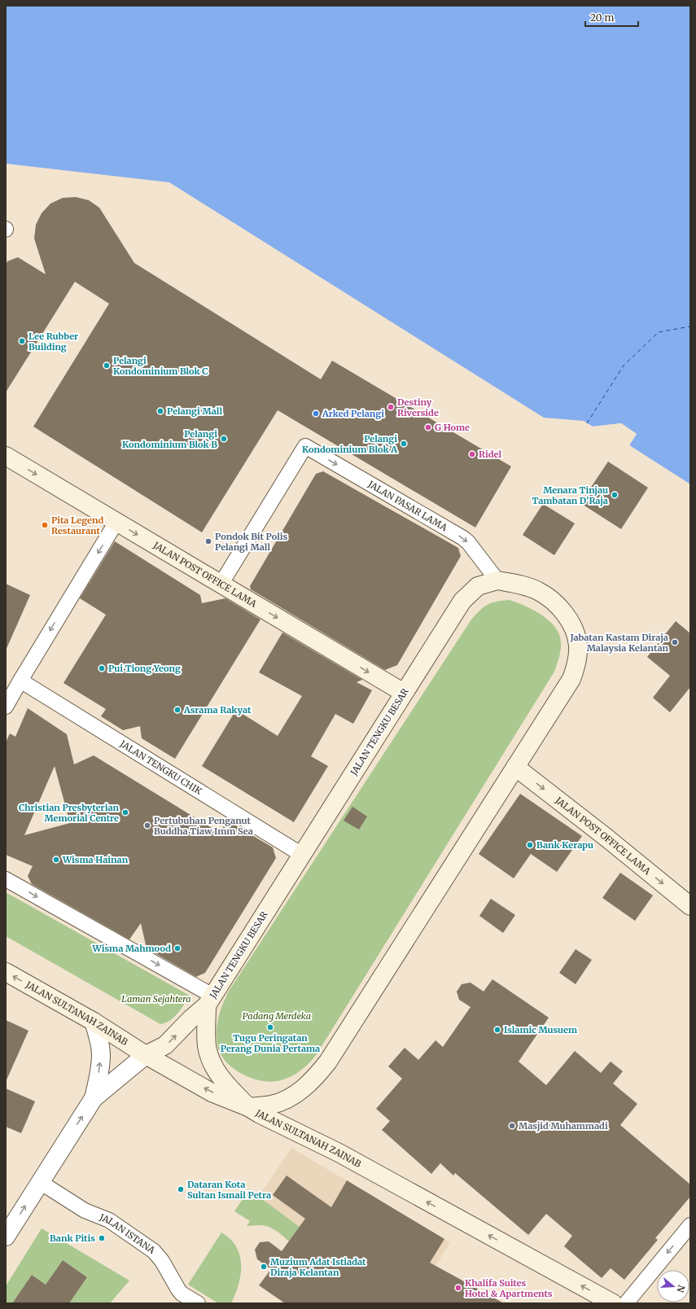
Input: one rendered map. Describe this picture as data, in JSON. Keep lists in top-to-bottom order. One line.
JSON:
{"streets":{"main road":["JALAN POST OFFICE LAMA","JALAN TENGKU BESAR","JALAN SULTANAH ZAINAB"],"street":["JALAN PASAR LAMA","JALAN TENGKU CHIK","JALAN ISTANA"]},"crossings":[["JALAN PASAR LAMA","JALAN POST OFFICE LAMA"],["JALAN PASAR LAMA","JALAN TENGKU BESAR"],["JALAN POST OFFICE LAMA","JALAN TENGKU BESAR"],["JALAN TENGKU BESAR","JALAN TENGKU CHIK"],["JALAN TENGKU BESAR","JALAN SULTANAH ZAINAB"]],"one_way":["JALAN POST OFFICE LAMA","JALAN SULTANAH ZAINAB"],"parks":["Laman Sejahtera","Padang Merdeka"],"places":["Lee Rubber Building","Pelangi Kondominium Blok C","Destiny Riverside","Pelangi Mall","Arked Pelangi","G Home","Pelangi Kondominium Blok B","Pelangi Kondominium Blok A","Ridel","Menara Tinjau Tambatan D'Raja","Pita Legend Restaurant","Pondok Bit Polis Pelangi Mall","Jabatan Kastam Diraja Malaysia Kelantan","Pui Tiong Yeong","Asrama Rakyat","Christian Presbyterian Memorial Centre","Pertubuhan Penganut Buddha Tiaw Imm Sea","Bank Kerapu","Wisma Hainan","Wisma Mahmood","Tugu Peringatan Perang Dunia Pertama","Islamic Musuem","Masjid Muhammadi","Dataran Kota Sultan Ismail Petra","Bank Pitis","Muzium Adat Istiadat Diraja Kelantan","Khalifa Suites Hotel & Apartments"],"scale_bar":"20 m","north":"right"}
